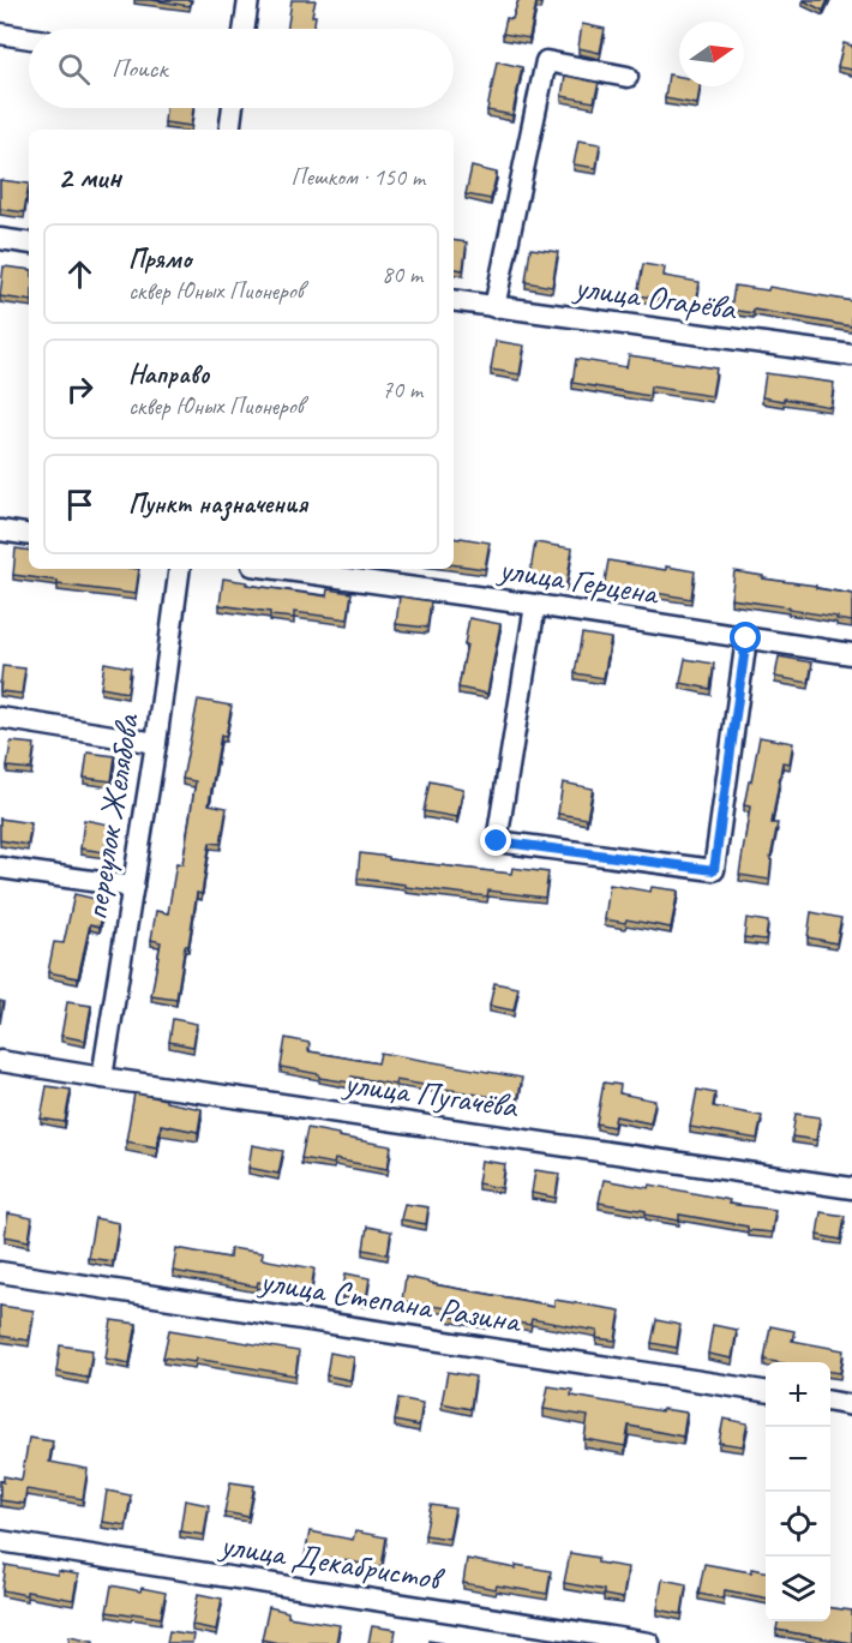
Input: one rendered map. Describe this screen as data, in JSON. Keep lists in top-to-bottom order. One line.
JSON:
{"streets":{"street":["улица Огарёва","улица Герцена","переулок Желябова","улица Пугачёва","улица Степана Разина","улица Декабристов"]},"crossings":[["переулок Желябова","улица Пугачёва"]],"north":"right","page":{"search":"Поиск","heading":["2 мин","Пешком · 150 m"],"list":[["Прямо","сквер Юных Пионеров","80 m"],["Направо","сквер Юных Пионеров","70 m"],"Пункт назначения"],"map_buttons":["+","−"]}}
